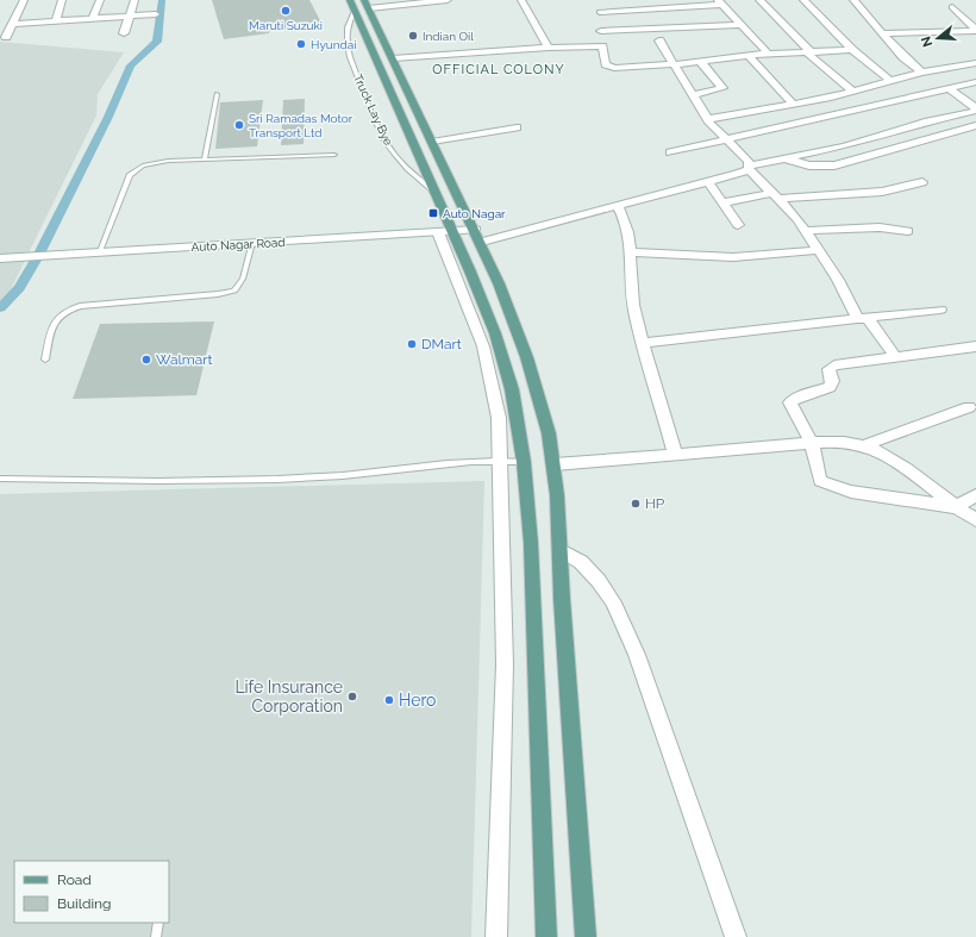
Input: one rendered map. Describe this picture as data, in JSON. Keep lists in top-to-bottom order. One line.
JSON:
{"streets":{"street":["Auto Nagar Road"],"lane":["Truck Lay Bye"]},"districts":["OFFICIAL COLONY"],"places":{"other":["Maruti Suzuki","Indian Oil","Hyundai","Sri Ramadas Motor Transport Ltd","DMart","Walmart","HP","Life Insurance Corporation","Hero"],"transit":["Auto Nagar"]},"legend":["Road","Building"],"north":"left"}
